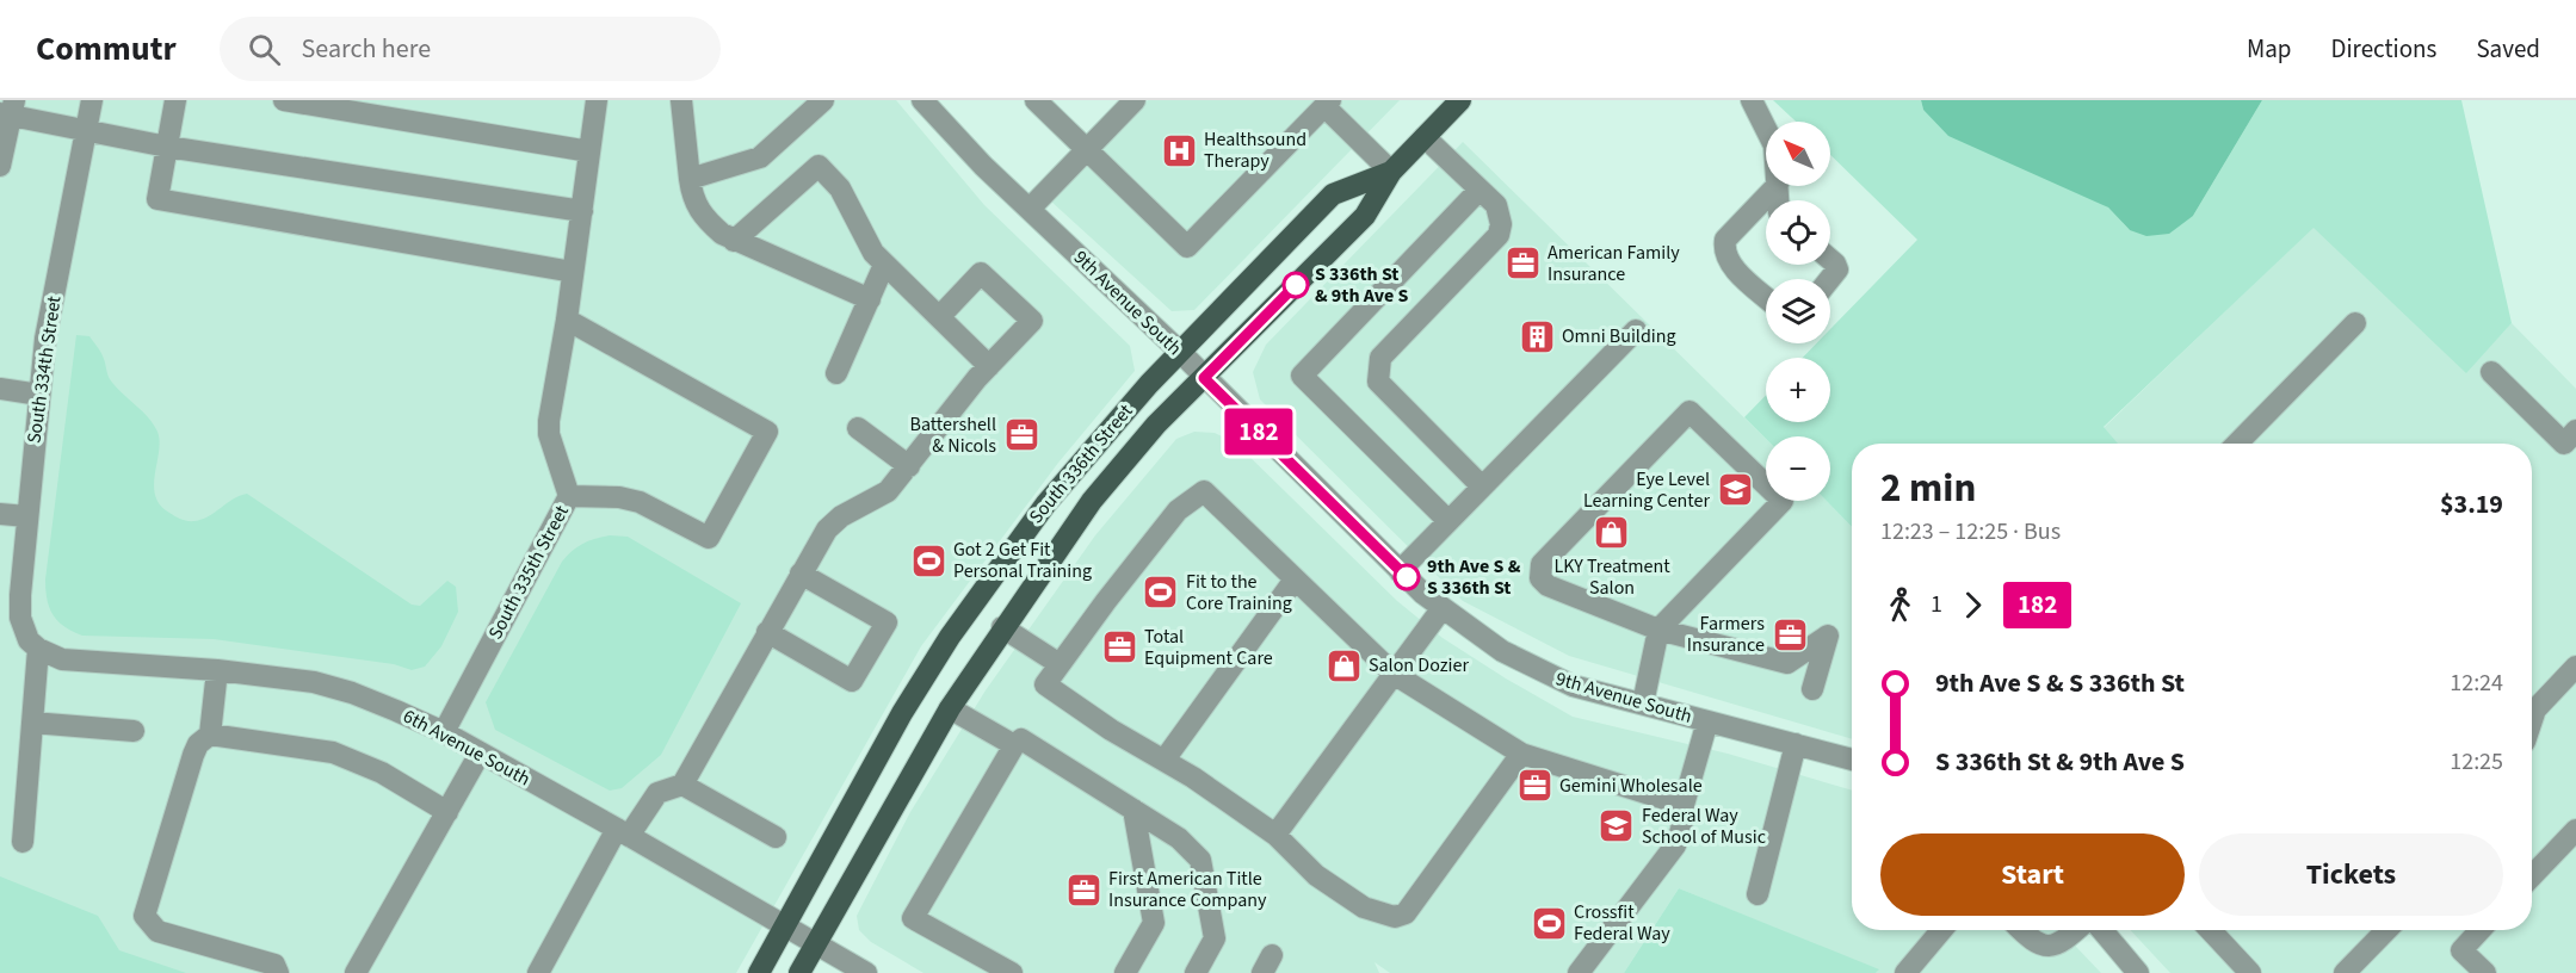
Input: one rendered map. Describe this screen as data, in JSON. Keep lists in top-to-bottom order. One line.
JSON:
{"streets":{"main road":["South 336th Street"],"street":["9th Avenue South","South 334th Street","South 335th Street","6th Avenue South"]},"crossings":[["9th Avenue South","South 336th Street"],["South 334th Street","6th Avenue South"],["South 336th Street","6th Avenue South"],["South 335th Street","6th Avenue South"]],"places":{"hospital":["Healthsound Therapy"],"office":["American Family Insurance","Battershell & Nicols","Farmers Insurance","Total Equipment Care","Gemini Wholesale","First American Title Insurance Company"],"other":["S 336th St & 9th Ave S","9th Ave S & S 336th St"],"building":["Omni Building"],"school or university":["Eye Level Learning Center","Federal Way School of Music"],"shop":["LKY Treatment Salon","Salon Dozier"],"sports":["Got 2 Get Fit Personal Training","Fit to the Core Training","Crossfit Federal Way"]},"lines":["bus line 182"],"north":"top left","page":{"header":"Commutr","search":"Search here","nav":["Map","Directions","Saved"],"on_map":"182","map_buttons":["+","−"],"heading":["2 min","12:23 – 12:25 · Bus","$3.19"],"legs":["1","182"],"list":[{"name":"9th Ave S & S 336th St","value":"12:24"},{"name":"S 336th St & 9th Ave S","value":"12:25"}],"buttons":["Start","Tickets"]}}
